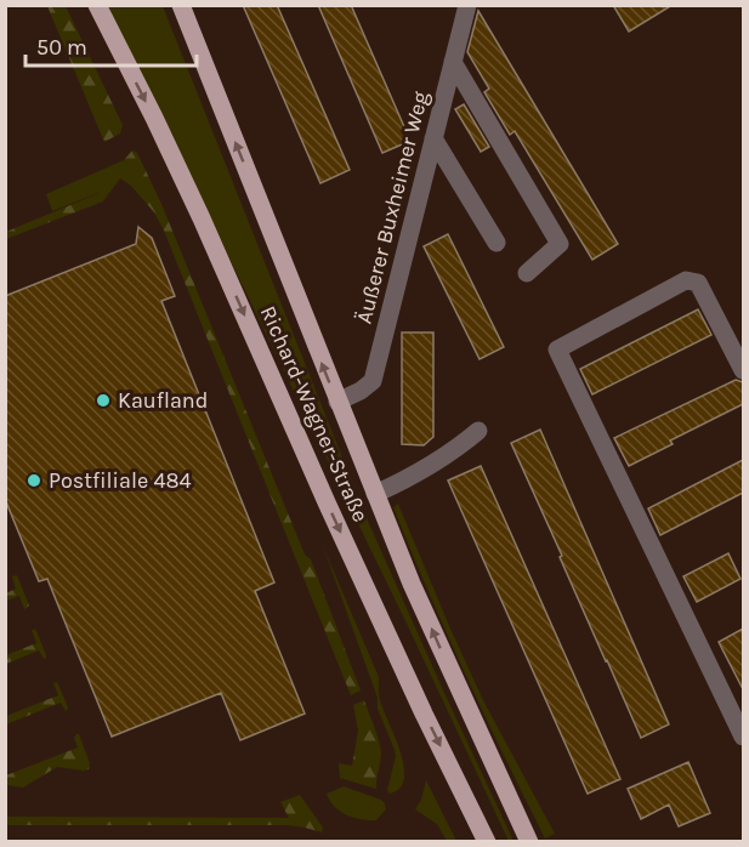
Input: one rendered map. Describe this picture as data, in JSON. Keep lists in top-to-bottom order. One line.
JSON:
{"streets":{"main road":["Richard-Wagner-Straße"],"street":["Äußerer Buxheimer Weg"]},"crossings":[["Äußerer Buxheimer Weg","Richard-Wagner-Straße"]],"places":["Kaufland","Postfiliale 484"],"scale_bar":"50 m"}
